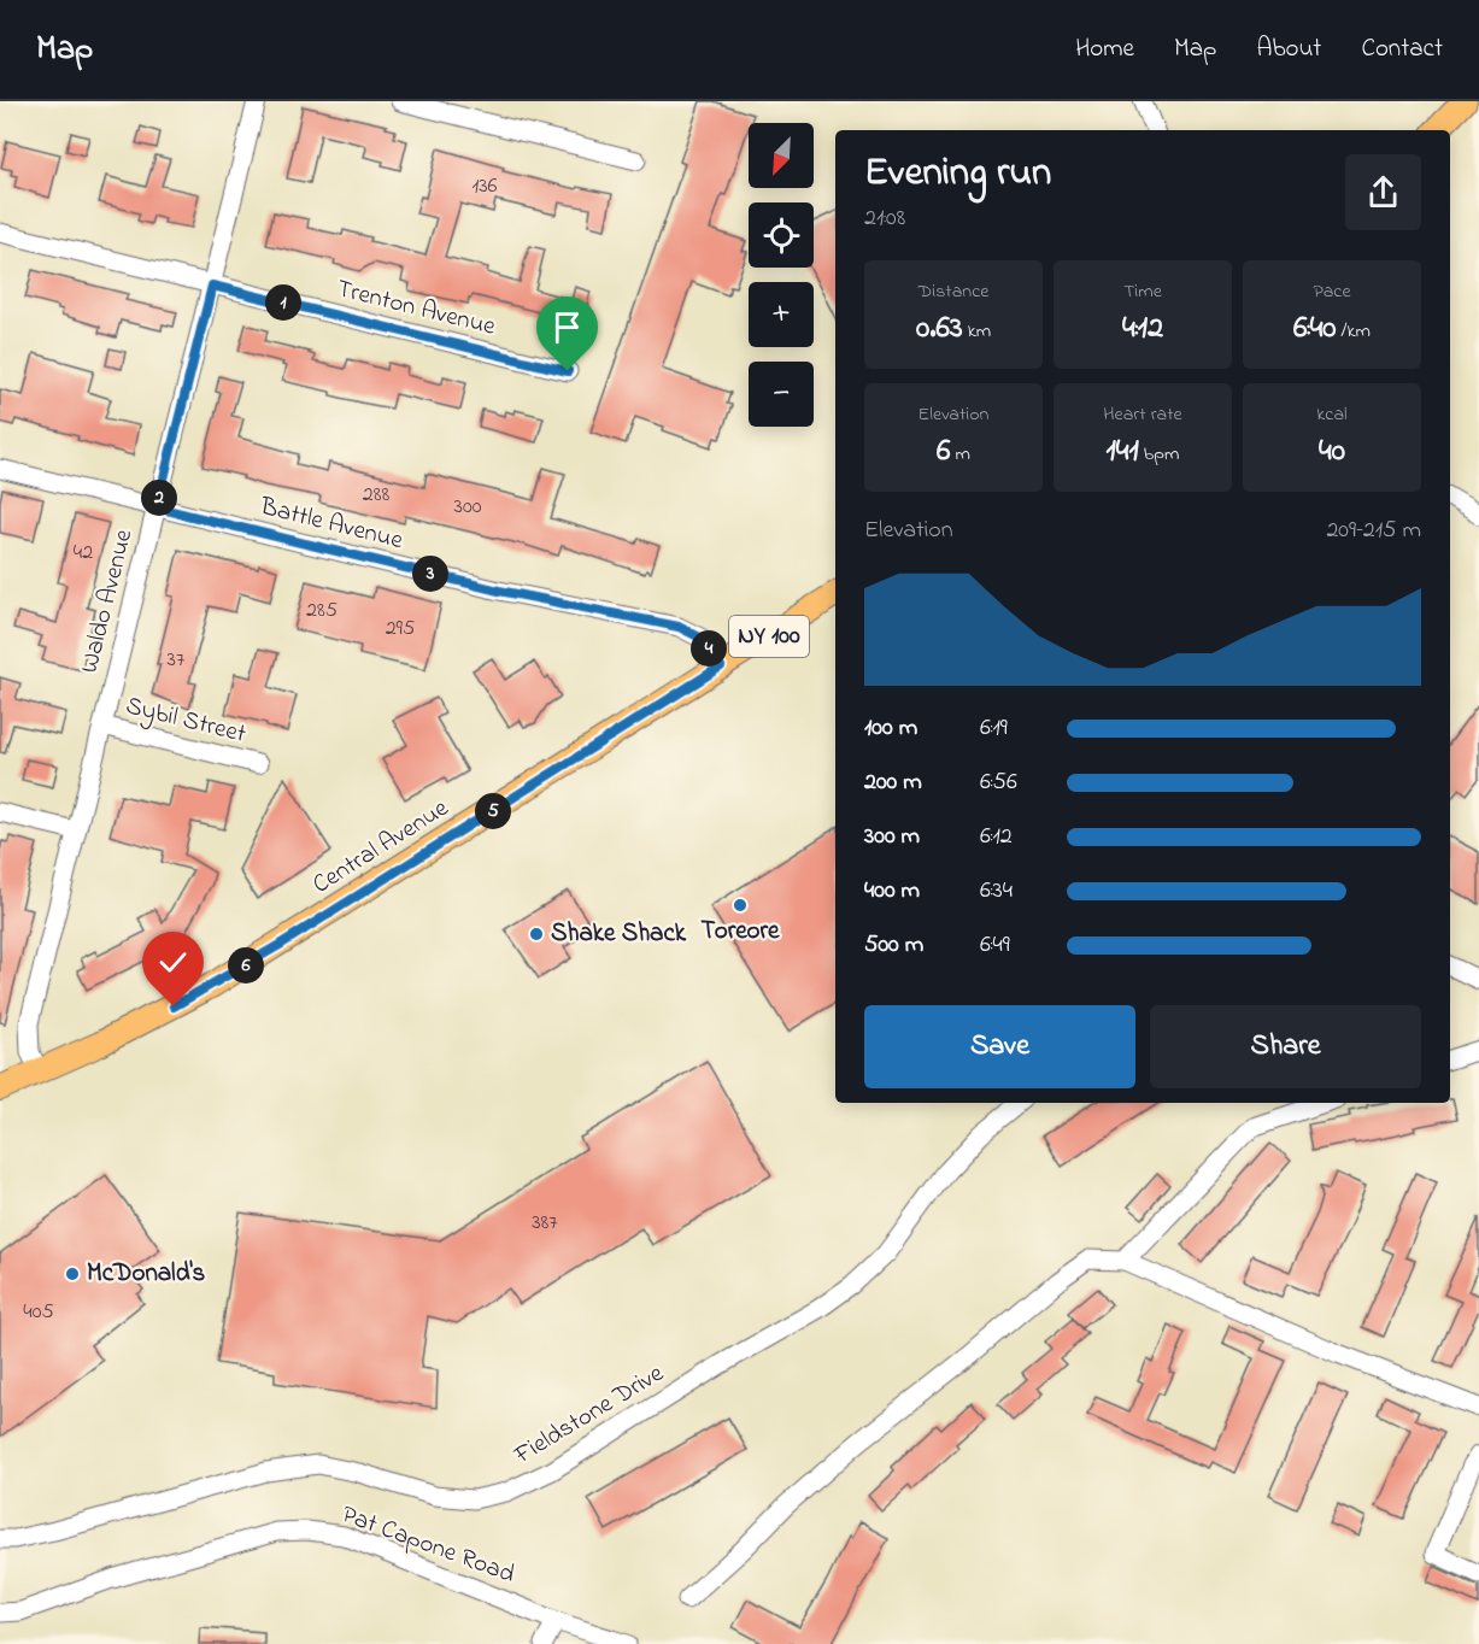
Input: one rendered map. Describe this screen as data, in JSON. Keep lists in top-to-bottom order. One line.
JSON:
{"streets":{"main road":["NY 100","Central Avenue"],"street":["Trenton Avenue","Battle Avenue","Waldo Avenue","Sybil Street","Fieldstone Drive","Pat Capone Road"]},"crossings":[["Trenton Avenue","Waldo Avenue"],["Battle Avenue","Waldo Avenue"],["Battle Avenue","Central Avenue"],["Waldo Avenue","Sybil Street"],["Waldo Avenue","Central Avenue"]],"places":["Toreore","Shake Shack","McDonald's"],"house_numbers":["136","288","300","42","285","295","37","387","405"],"north":"bottom left","page":{"header":"Map","nav":["Home","Map","About","Contact"],"map_buttons":["+","−"],"heading":["Evening run","21:08"],"stats":[["Distance","0.63 km"],["Time","4:12"],["Pace","6:40 /km"],["Elevation","6 m"],["Heart rate","141 bpm"],["kcal","40"]],"pins":["1","2","3","4","5","6"],"chart":["Elevation","209–215 m"],"list":[{"name":"100 m","note":"6:19"},{"name":"200 m","note":"6:56"},{"name":"300 m","note":"6:12"},{"name":"400 m","note":"6:34"},{"name":"500 m","note":"6:49"}],"buttons":["Save","Share"]}}
